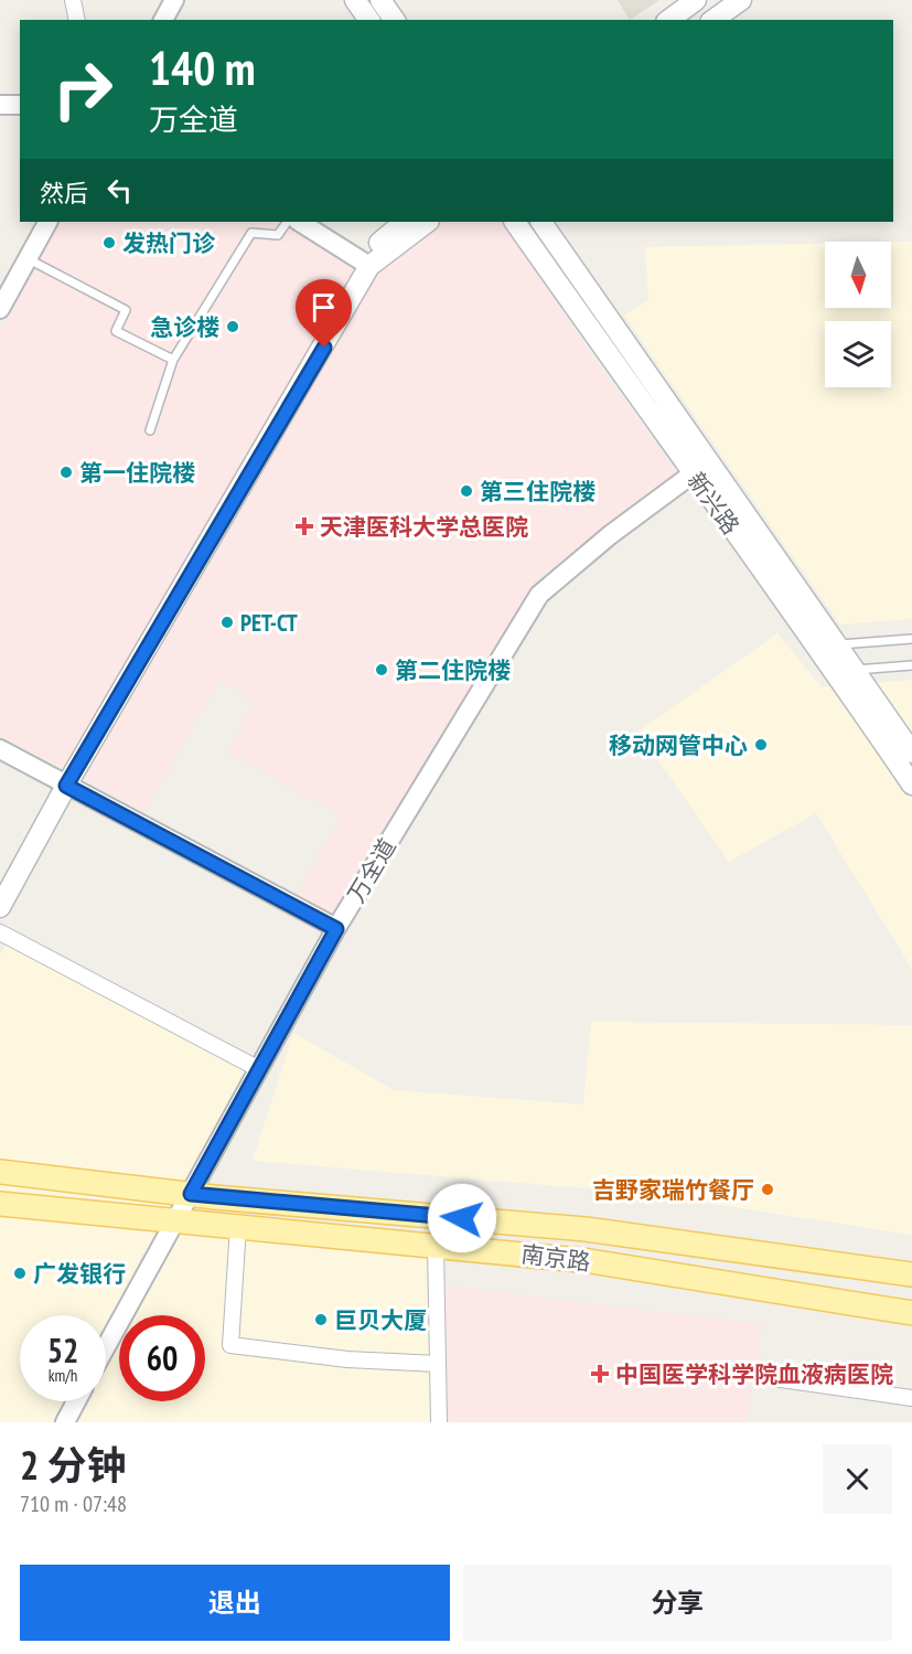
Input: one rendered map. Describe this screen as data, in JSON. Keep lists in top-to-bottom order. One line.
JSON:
{"streets":{"main road":["新兴路","南京路"],"street":["万全道"]},"crossings":[["新兴路","万全道"],["万全道","南京路"]],"places":{"other":["发热门诊","急诊楼","第一住院楼","第三住院楼","PET-CT","第二住院楼","移动网管中心","吉野家瑞竹餐厅","广发银行","巨贝大厦"],"health":["天津医科大学总医院","中国医学科学院血液病医院"]},"north":"bottom","page":{"turn":["140 m","万全道"],"then":"然后","speed":"52 km/h","limit":"60","heading":["2 分钟","710 m · 07:48"],"buttons":["退出","分享"]}}
